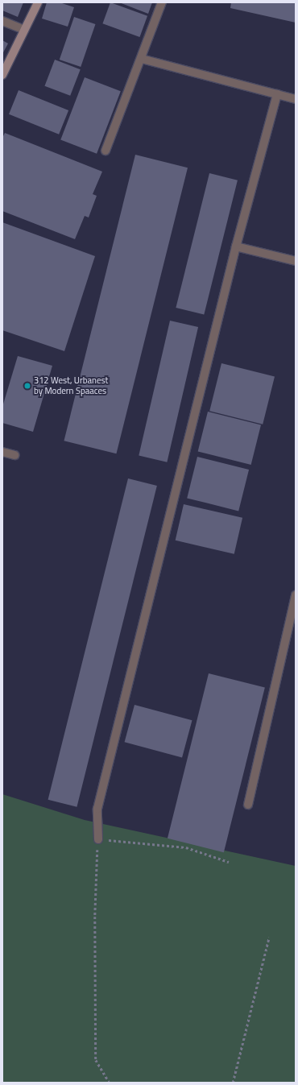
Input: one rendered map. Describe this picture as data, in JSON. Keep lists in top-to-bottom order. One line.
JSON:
{"places":["312 West, Urbanest by Modern Spaaces"]}
